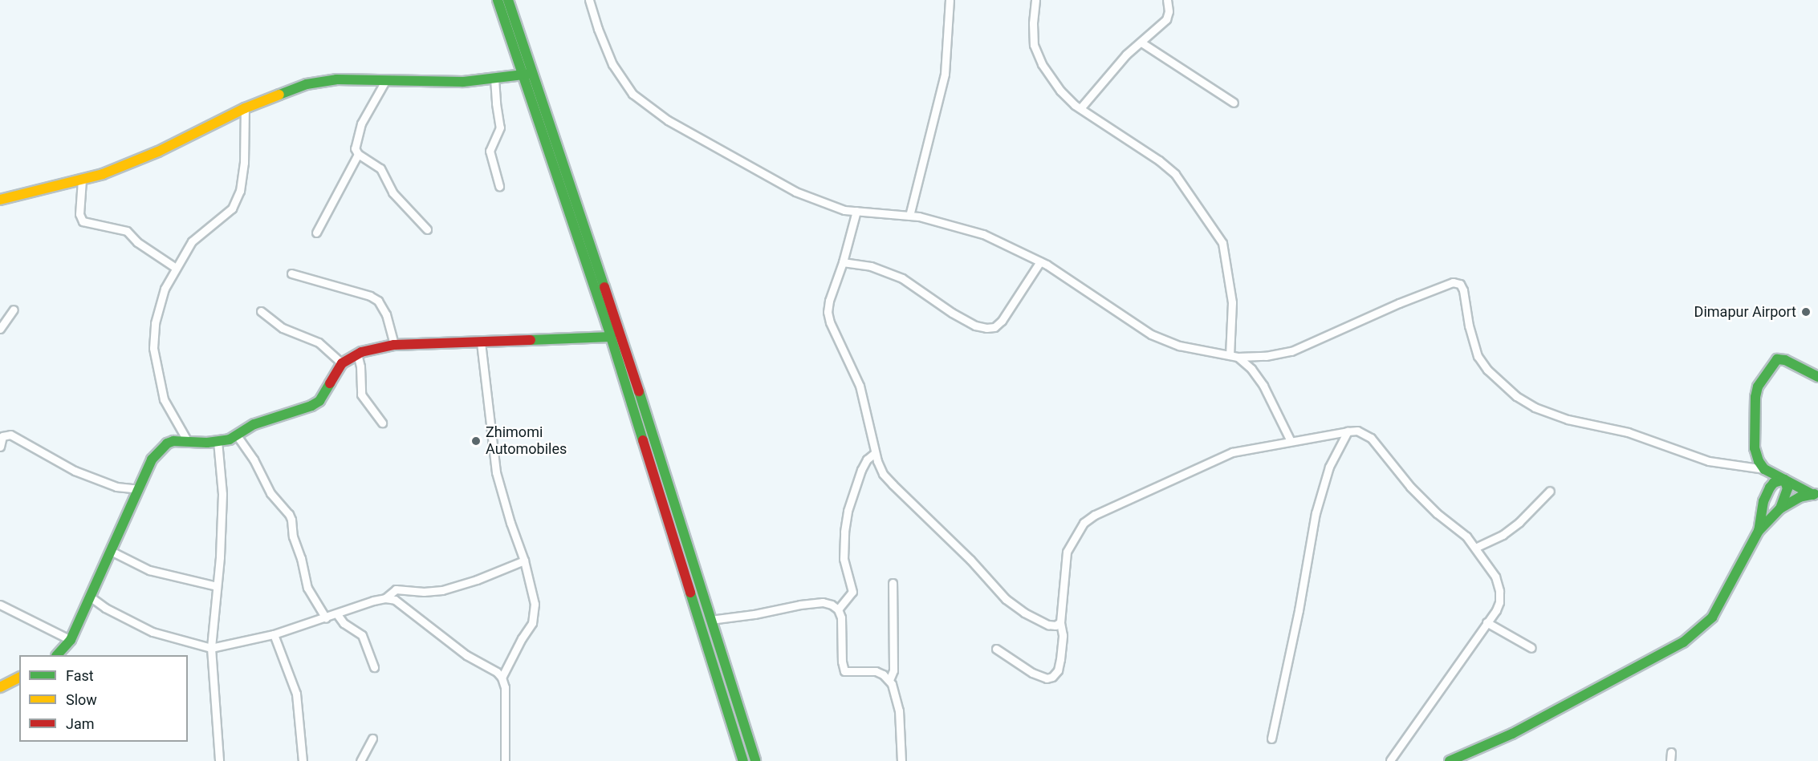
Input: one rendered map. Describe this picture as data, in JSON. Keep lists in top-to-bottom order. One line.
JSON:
{"places":["Dimapur Airport","Zhimomi Automobiles"],"legend":["Fast","Slow","Jam"]}
